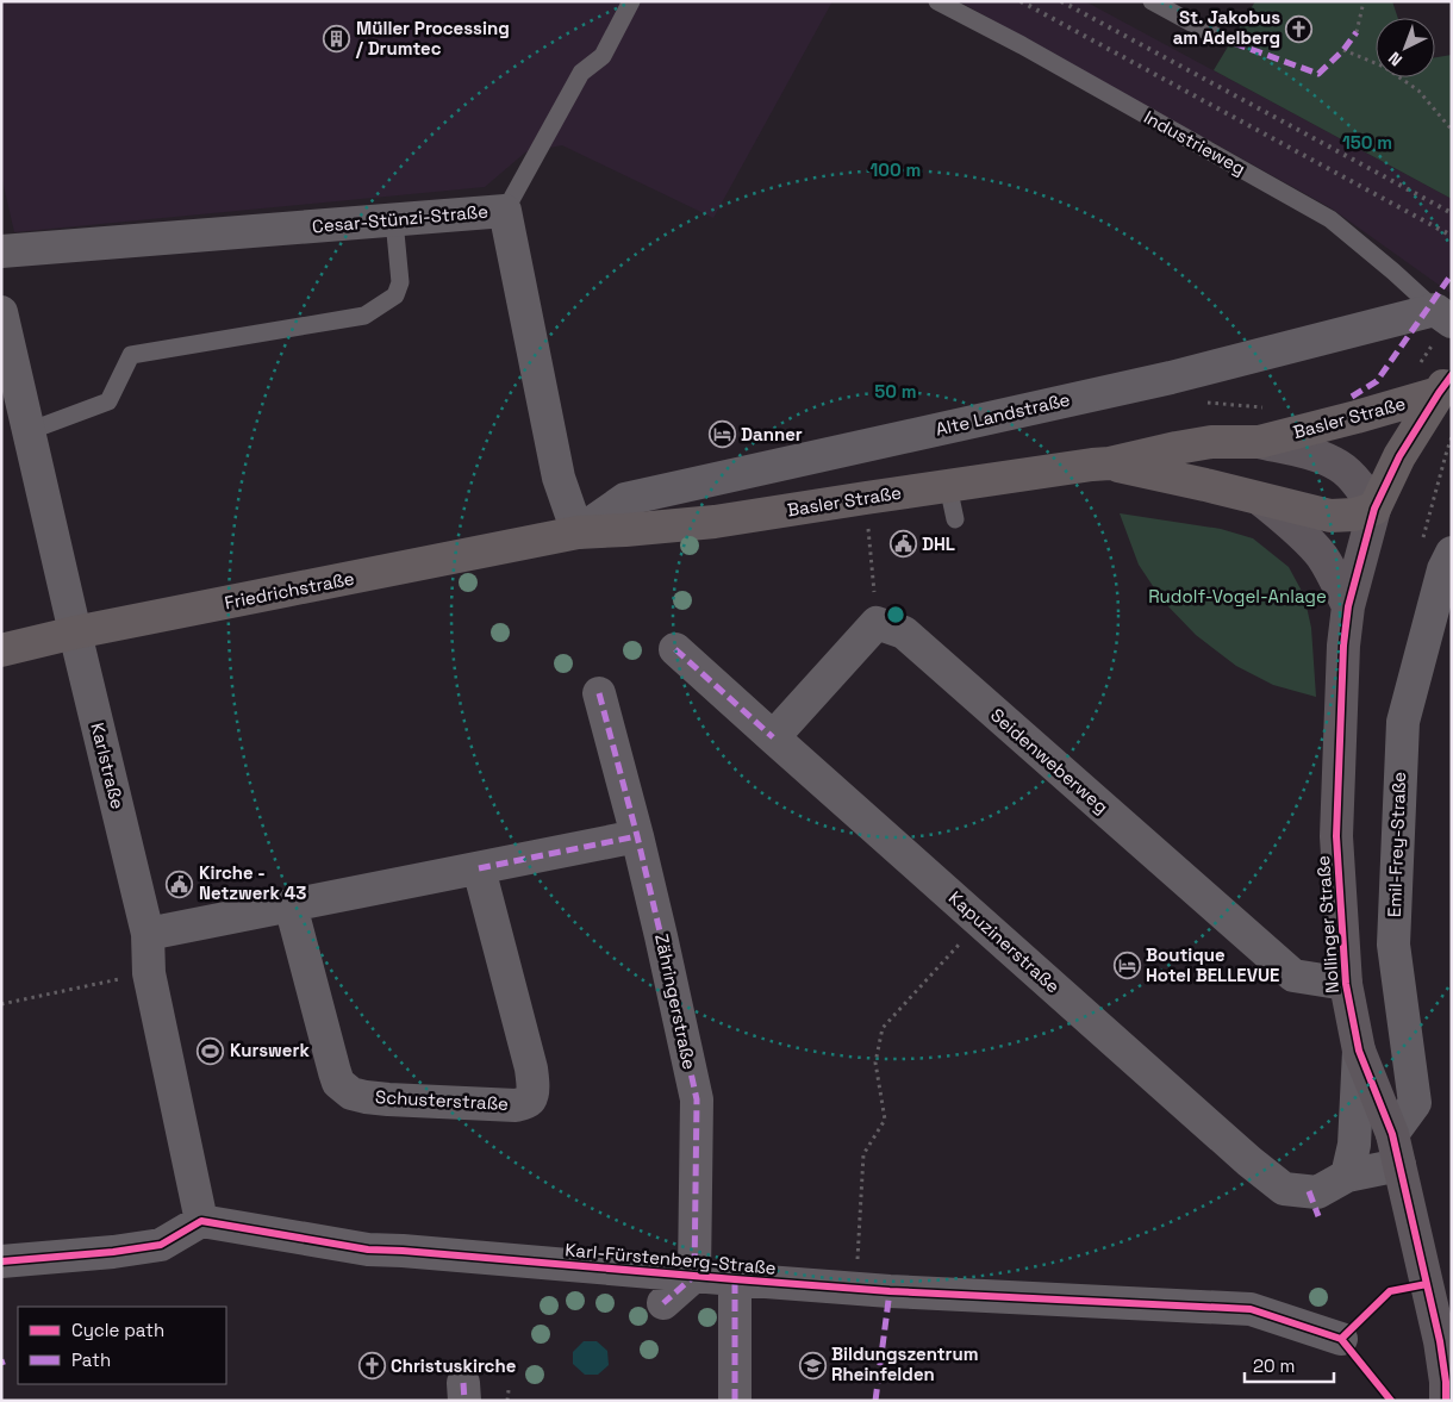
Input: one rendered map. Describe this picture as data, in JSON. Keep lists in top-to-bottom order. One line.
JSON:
{"streets":{"main road":["Basler Straße","Friedrichstraße","Nollinger Straße"],"street":["Cesar-Stünzi-Straße","Alte Landstraße","Seidenweberweg","Karlstraße","Emil-Frey-Straße","Kapuzinerstraße","Zähringerstraße","Schusterstraße","Karl-Fürstenberg-Straße"],"lane":["Industrieweg"]},"crossings":[["Industrieweg","Alte Landstraße"],["Cesar-Stünzi-Straße","Alte Landstraße"],["Cesar-Stünzi-Straße","Basler Straße"],["Cesar-Stünzi-Straße","Friedrichstraße"],["Alte Landstraße","Basler Straße"],["Alte Landstraße","Friedrichstraße"],["Basler Straße","Friedrichstraße"],["Basler Straße","Nollinger Straße"],["Friedrichstraße","Karlstraße"],["Seidenweberweg","Nollinger Straße"],["Karlstraße","Karl-Fürstenberg-Straße"],["Emil-Frey-Straße","Nollinger Straße"],["Nollinger Straße","Kapuzinerstraße"],["Zähringerstraße","Karl-Fürstenberg-Straße"]],"parks":["Rudolf-Vogel-Anlage"],"places":{"church":["St. Jakobus am Adelberg","Christuskirche"],"building":["Müller Processing / Drumtec"],"hotel":["Danner","Boutique Hotel BELLEVUE"],"public building":["DHL","Kirche - Netzwerk 43"],"sports":["Kurswerk"],"school or university":["Bildungszentrum Rheinfelden"]},"legend":["Cycle path","Path"],"scale_bar":"20 m","north":"bottom left","rings":["150 m","100 m","50 m"]}
